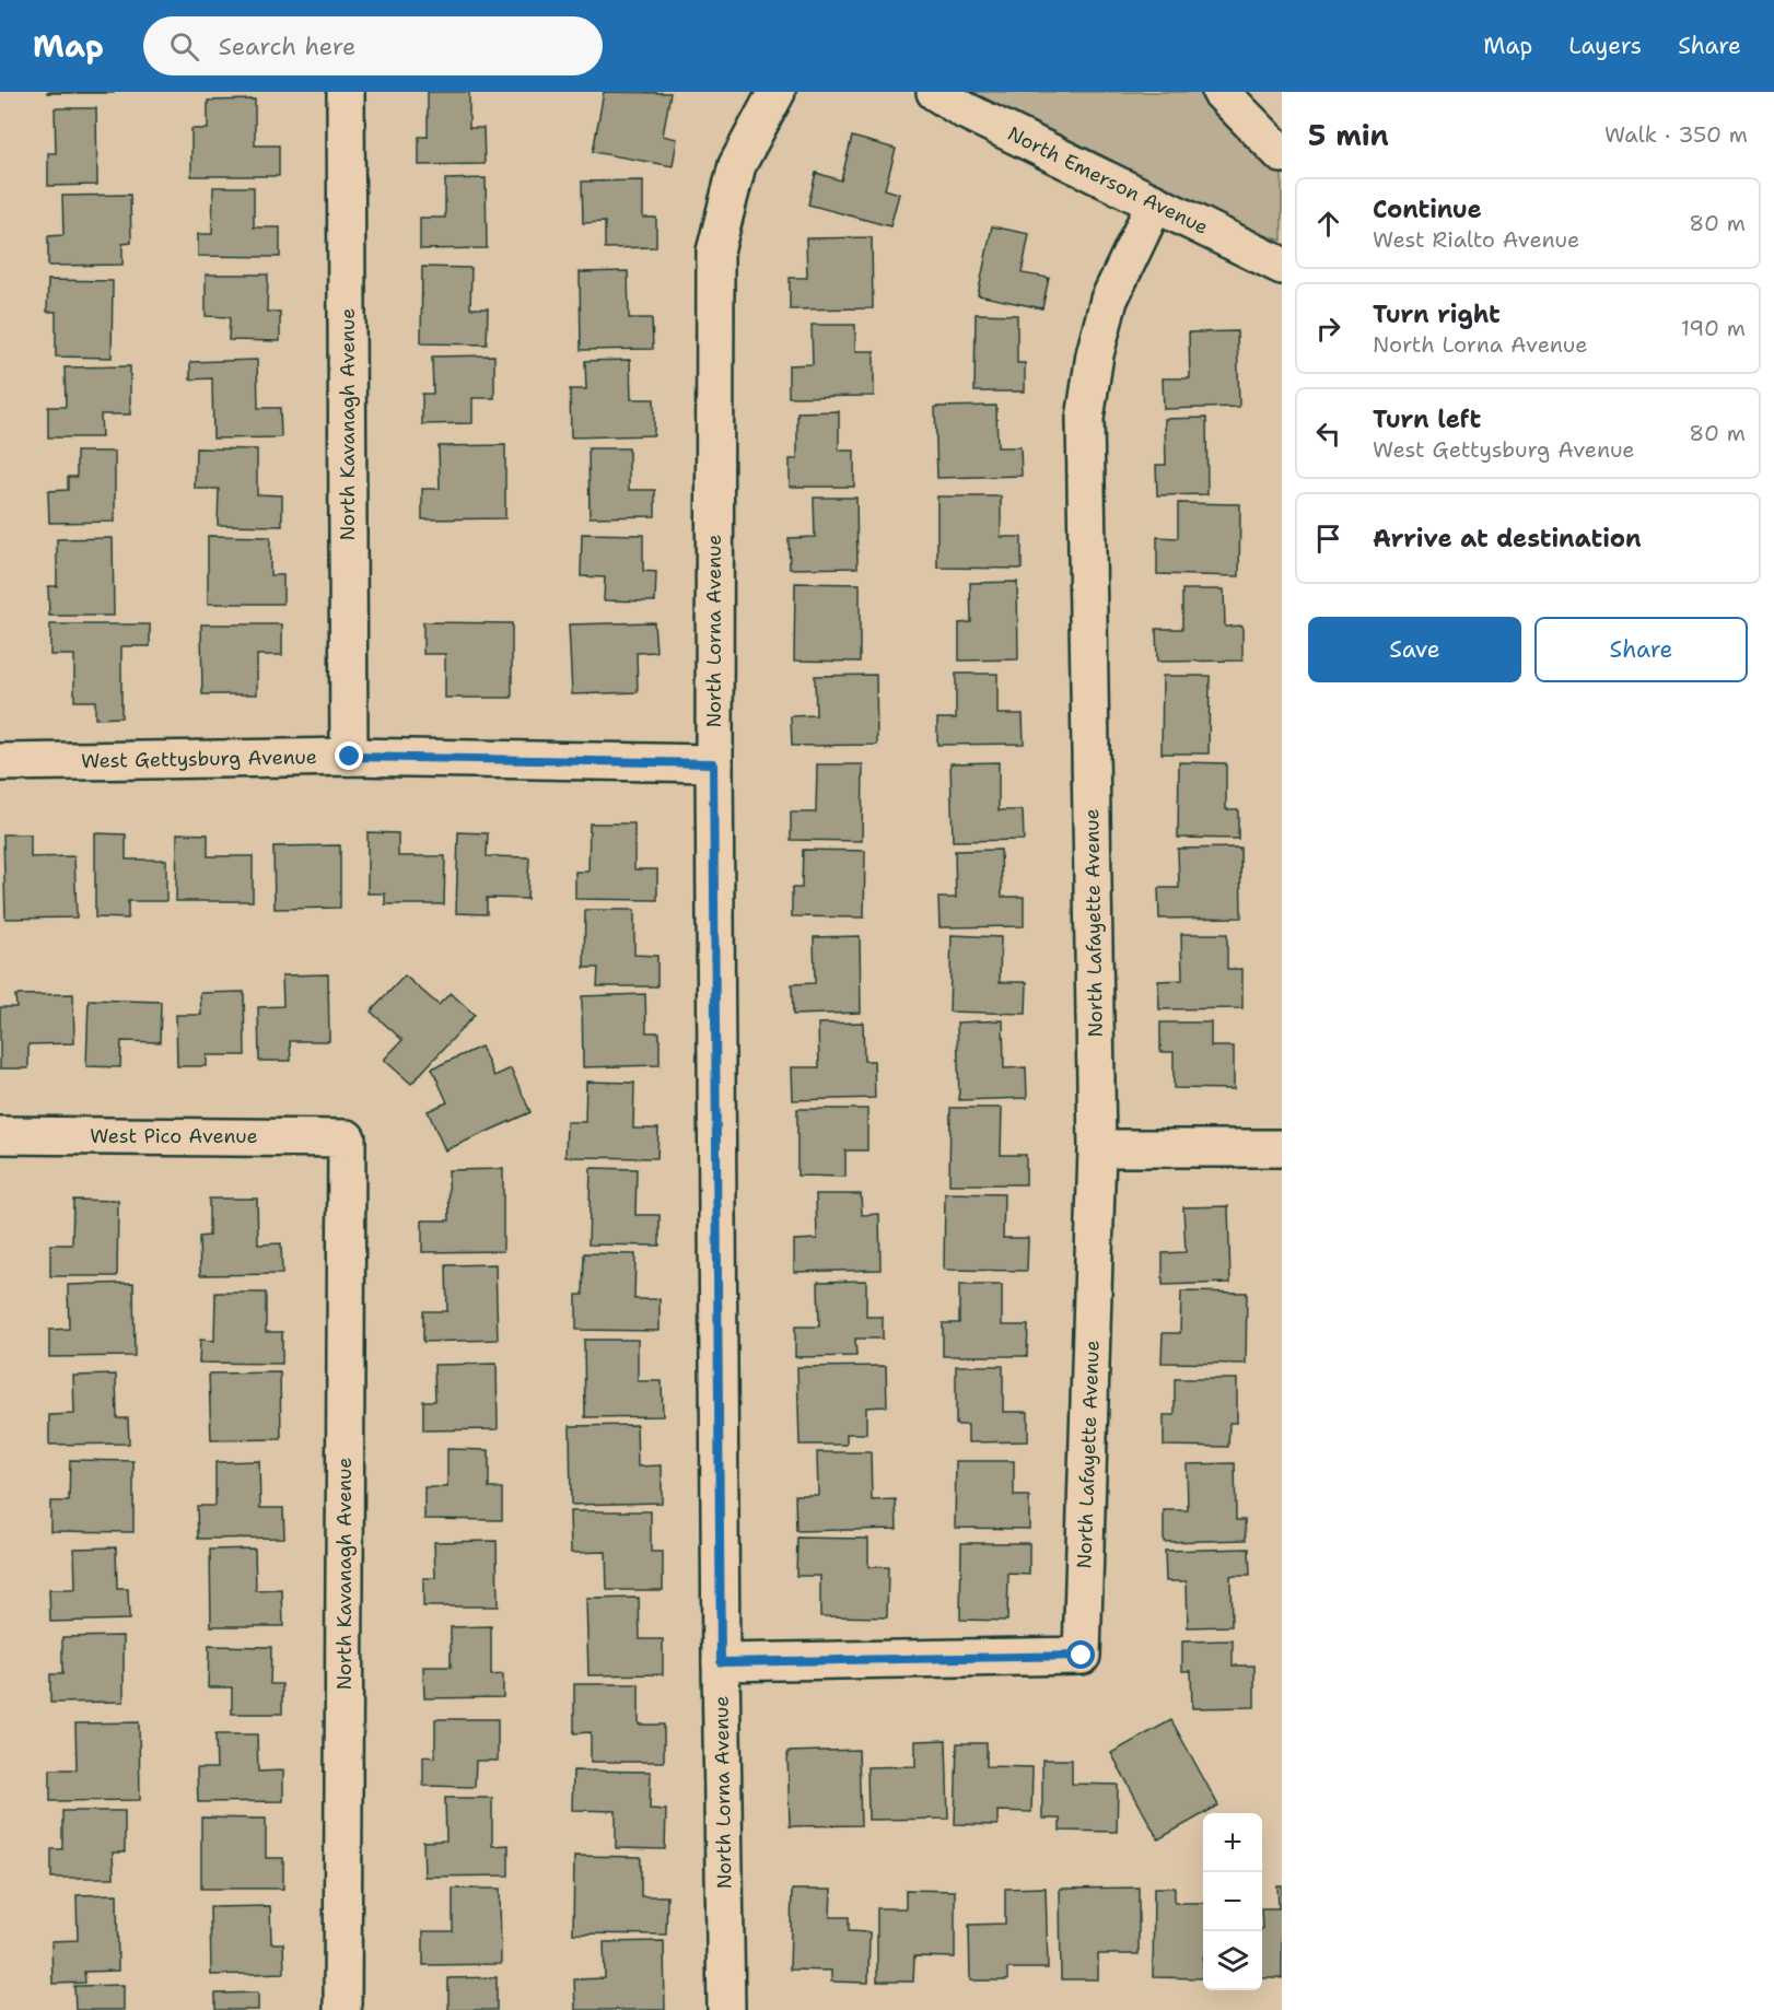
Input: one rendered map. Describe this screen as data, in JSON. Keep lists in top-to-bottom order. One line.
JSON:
{"streets":{"street":["North Emerson Avenue","North Kavanagh Avenue","North Lorna Avenue","West Gettysburg Avenue","North Lafayette Avenue","West Pico Avenue"]},"crossings":[["North Emerson Avenue","North Lafayette Avenue"],["North Kavanagh Avenue","West Gettysburg Avenue"],["North Kavanagh Avenue","West Pico Avenue"],["North Lorna Avenue","West Gettysburg Avenue"],["North Lorna Avenue","North Lafayette Avenue"]],"page":{"header":"Map","search":"Search here","nav":["Map","Layers","Share"],"heading":["5 min","Walk · 350 m"],"list":[["Continue","West Rialto Avenue","80 m"],["Turn right","North Lorna Avenue","190 m"],["Turn left","West Gettysburg Avenue","80 m"],"Arrive at destination"],"buttons":["Save","Share"],"map_buttons":["+","−"]}}
